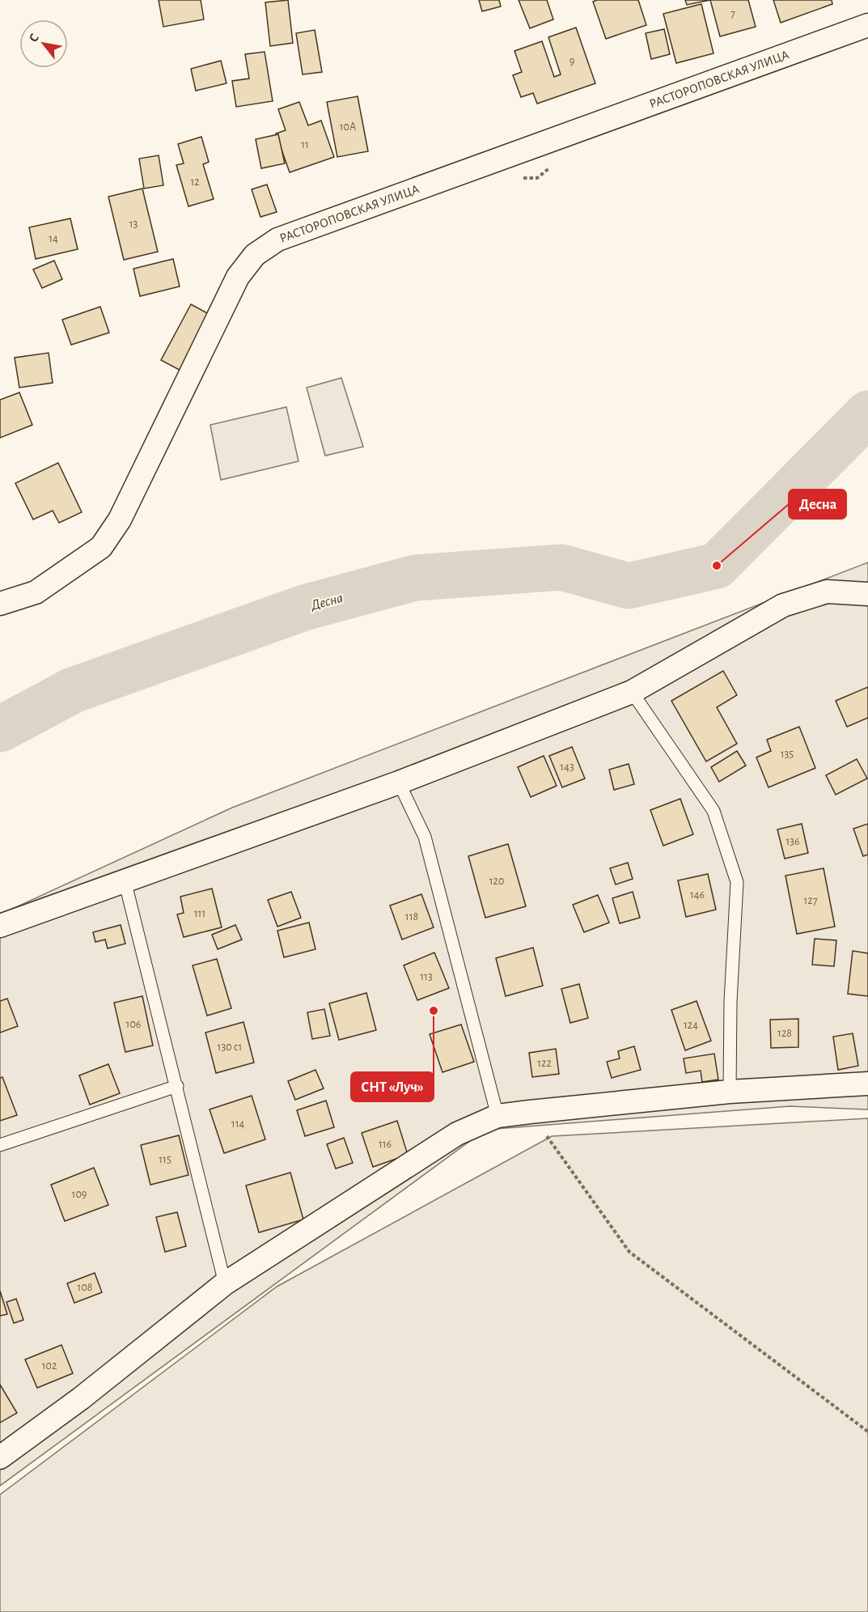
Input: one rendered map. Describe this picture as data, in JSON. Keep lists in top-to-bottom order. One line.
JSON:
{"streets":{"street":["РАСТОРОПОВСКАЯ УЛИЦА"]},"water":["Десна"],"places":["Десна","СНТ «Луч»"],"house_numbers":["7","9","10А","11","12","13","14","135","143","136","120","146","127","111","118","113","106","124","128","130 с1","122","114","116","115","109","108","102"],"north":"top left"}
